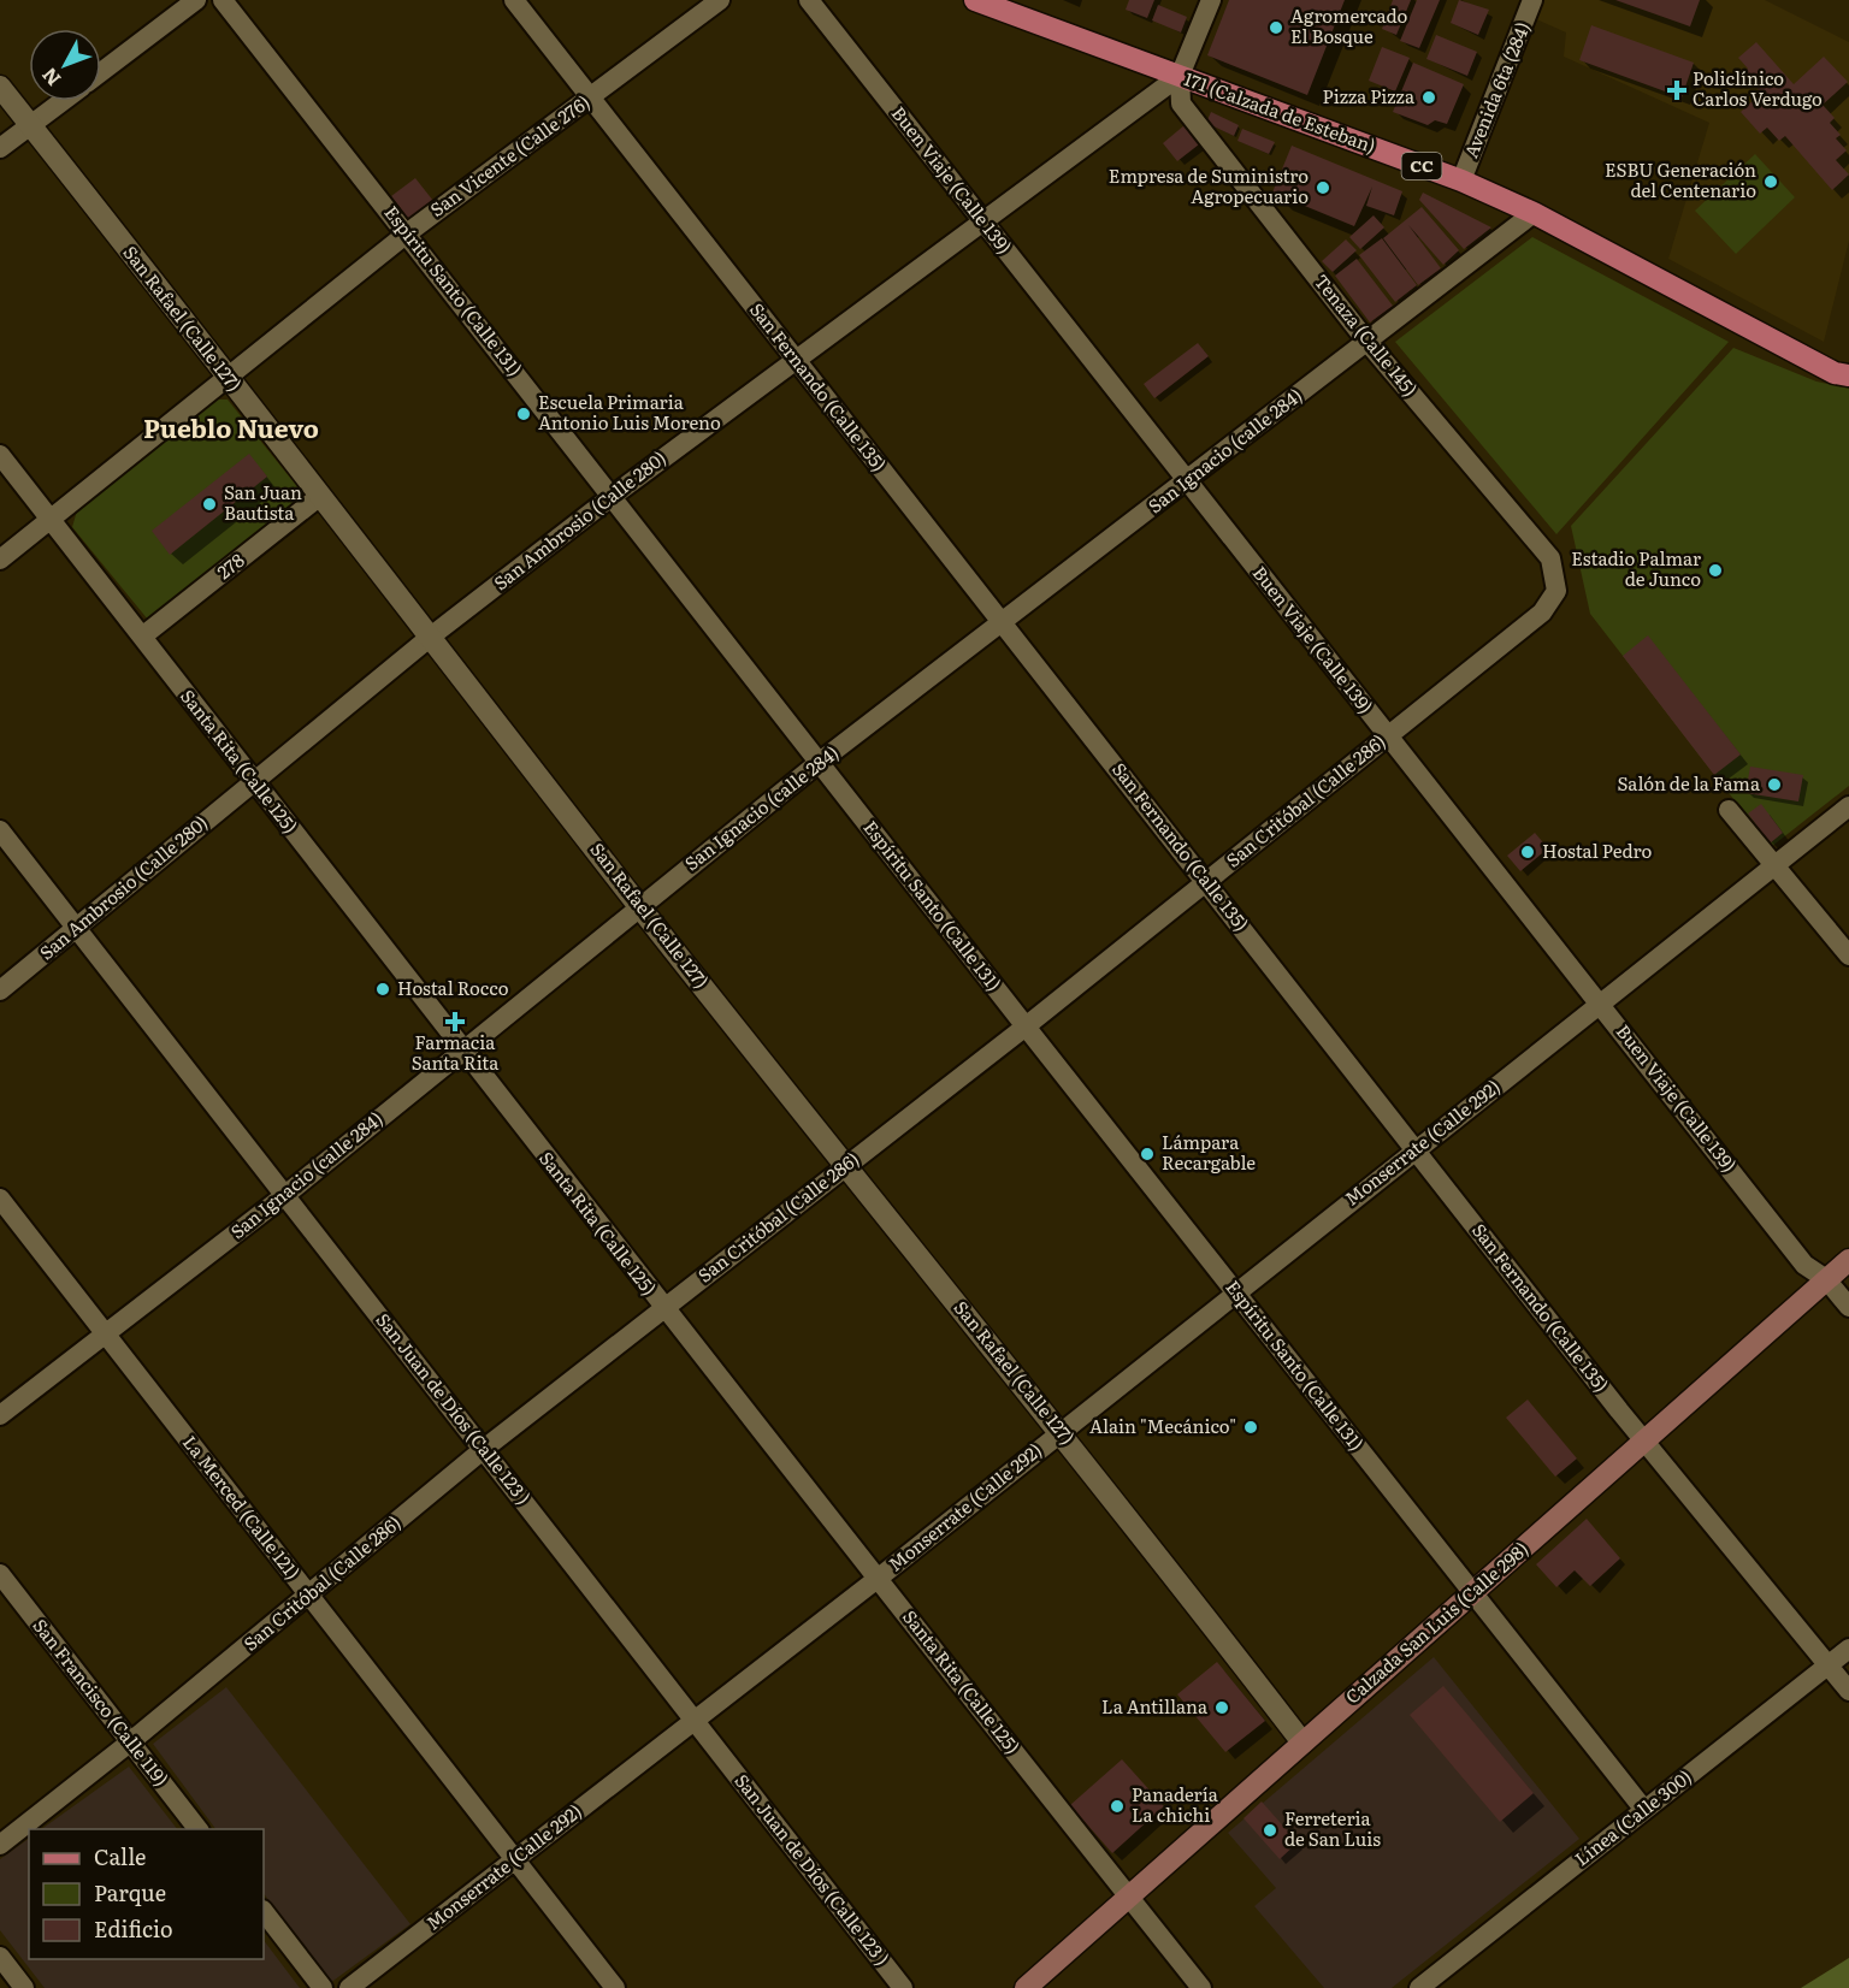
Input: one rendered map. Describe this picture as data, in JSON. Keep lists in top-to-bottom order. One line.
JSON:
{"streets":{"main road":["171 (Calzada de Esteban)","CC","Calzada San Luis (Calle 298)"],"street":["Avenida 6ta (284)","San Vicente (Calle 276)","Buen Viaje (Calle 139)","Espíritu Santo (Calle 131)","San Rafael (Calle 127)","Tenaza (Calle 145)","San Fernando (Calle 135)","San Ignacio (calle 284)","San Ambrosio (Calle 280)","278","Santa Rita (Calle 125)","San Critóbal (Calle 286)","Monserrate (Calle 292)","San Juan de Díos (Calle 123 )","La Merced (Calle 121)","San Francisco (Calle 119)","Línea (Calle 300)"]},"crossings":[["Avenida 6ta (284)","171 (Calzada de Esteban)"],["171 (Calzada de Esteban)","Tenaza (Calle 145)"],["171 (Calzada de Esteban)","San Ignacio (calle 284)"],["171 (Calzada de Esteban)","San Ambrosio (Calle 280)"],["San Vicente (Calle 276)","Espíritu Santo (Calle 131)"],["San Vicente (Calle 276)","San Rafael (Calle 127)"],["San Vicente (Calle 276)","San Fernando (Calle 135)"],["San Vicente (Calle 276)","Santa Rita (Calle 125)"],["Buen Viaje (Calle 139)","San Ignacio (calle 284)"],["Buen Viaje (Calle 139)","San Ambrosio (Calle 280)"],["Buen Viaje (Calle 139)","San Critóbal (Calle 286)"],["Buen Viaje (Calle 139)","Monserrate (Calle 292)"],["Buen Viaje (Calle 139)","Calzada San Luis (Calle 298)"],["Espíritu Santo (Calle 131)","San Ignacio (calle 284)"],["Espíritu Santo (Calle 131)","San Ambrosio (Calle 280)"],["Espíritu Santo (Calle 131)","San Critóbal (Calle 286)"],["Espíritu Santo (Calle 131)","Monserrate (Calle 292)"],["Espíritu Santo (Calle 131)","Calzada San Luis (Calle 298)"],["Espíritu Santo (Calle 131)","Línea (Calle 300)"],["San Rafael (Calle 127)","San Ignacio (calle 284)"],["San Rafael (Calle 127)","San Ambrosio (Calle 280)"],["San Rafael (Calle 127)","278"],["San Rafael (Calle 127)","San Critóbal (Calle 286)"],["San Rafael (Calle 127)","Monserrate (Calle 292)"],["San Rafael (Calle 127)","Calzada San Luis (Calle 298)"],["Tenaza (Calle 145)","San Ignacio (calle 284)"],["Tenaza (Calle 145)","San Ambrosio (Calle 280)"],["Tenaza (Calle 145)","San Critóbal (Calle 286)"],["San Fernando (Calle 135)","San Ignacio (calle 284)"],["San Fernando (Calle 135)","San Ambrosio (Calle 280)"],["San Fernando (Calle 135)","San Critóbal (Calle 286)"],["San Fernando (Calle 135)","Monserrate (Calle 292)"],["San Fernando (Calle 135)","Calzada San Luis (Calle 298)"],["San Fernando (Calle 135)","Línea (Calle 300)"],["San Ignacio (calle 284)","Santa Rita (Calle 125)"],["San Ignacio (calle 284)","San Juan de Díos (Calle 123 )"],["San Ignacio (calle 284)","La Merced (Calle 121)"],["San Ambrosio (Calle 280)","Santa Rita (Calle 125)"],["San Ambrosio (Calle 280)","San Juan de Díos (Calle 123 )"],["278","Santa Rita (Calle 125)"],["Santa Rita (Calle 125)","San Critóbal (Calle 286)"],["Santa Rita (Calle 125)","Monserrate (Calle 292)"],["Santa Rita (Calle 125)","Calzada San Luis (Calle 298)"],["San Critóbal (Calle 286)","San Juan de Díos (Calle 123 )"],["San Critóbal (Calle 286)","La Merced (Calle 121)"],["San Critóbal (Calle 286)","San Francisco (Calle 119)"],["Monserrate (Calle 292)","San Juan de Díos (Calle 123 )"],["Monserrate (Calle 292)","La Merced (Calle 121)"]],"districts":["Pueblo Nuevo"],"places":{"other":["Agromercado El Bosque","Pizza Pizza","ESBU Generación del Centenario","Empresa de Suministro Agropecuario","Escuela Primaria Antonio Luis Moreno","San Juan Bautista","Estadio Palmar de Junco","Salón de la Fama","Hostal Pedro","Hostal Rocco","Lámpara Recargable","Alain \"Mecánico\"","La Antillana","Panadería La chichi","Ferreteria de San Luis"],"health":["Policlínico Carlos Verdugo","Farmacia Santa Rita"]},"legend":["Calle","Parque","Edificio"],"north":"bottom left"}
